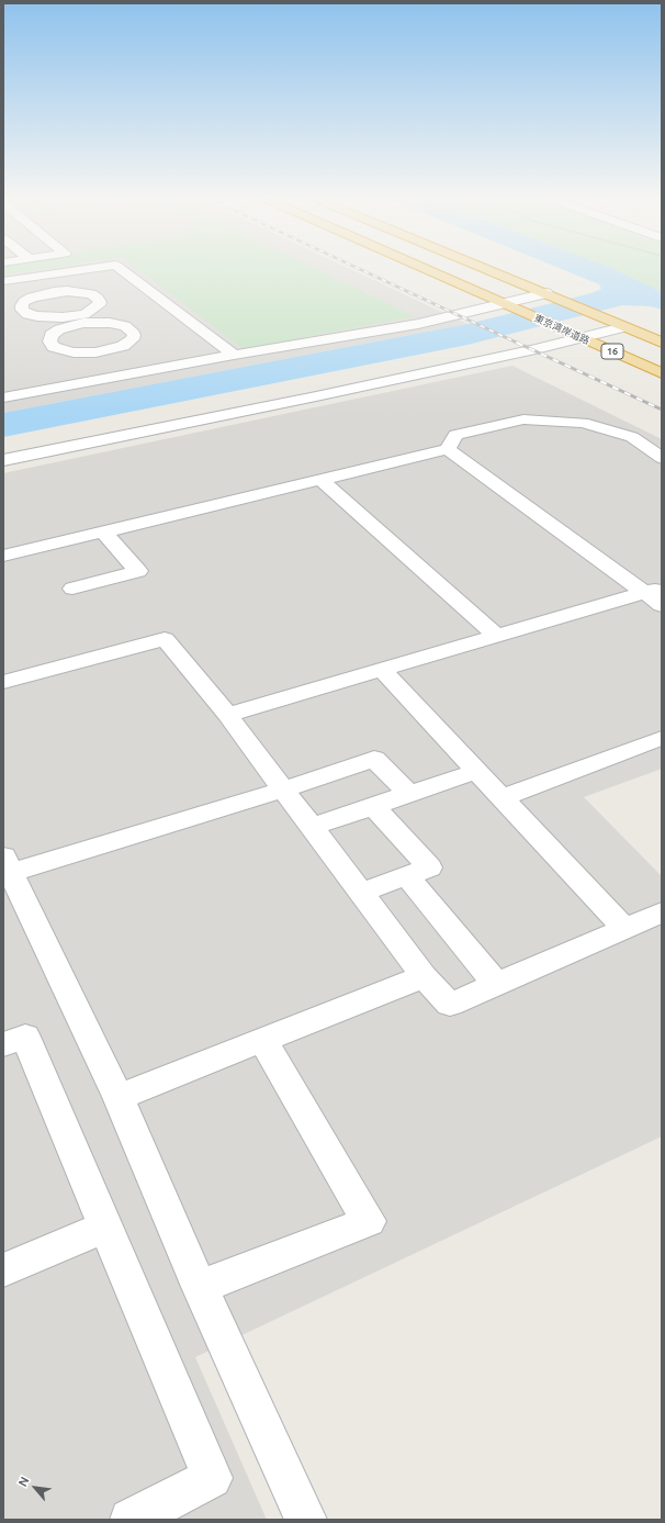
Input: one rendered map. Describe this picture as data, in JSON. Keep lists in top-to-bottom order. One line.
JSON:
{"streets":{"highway":["東京湾岸道路","16"]},"north":"top left"}
